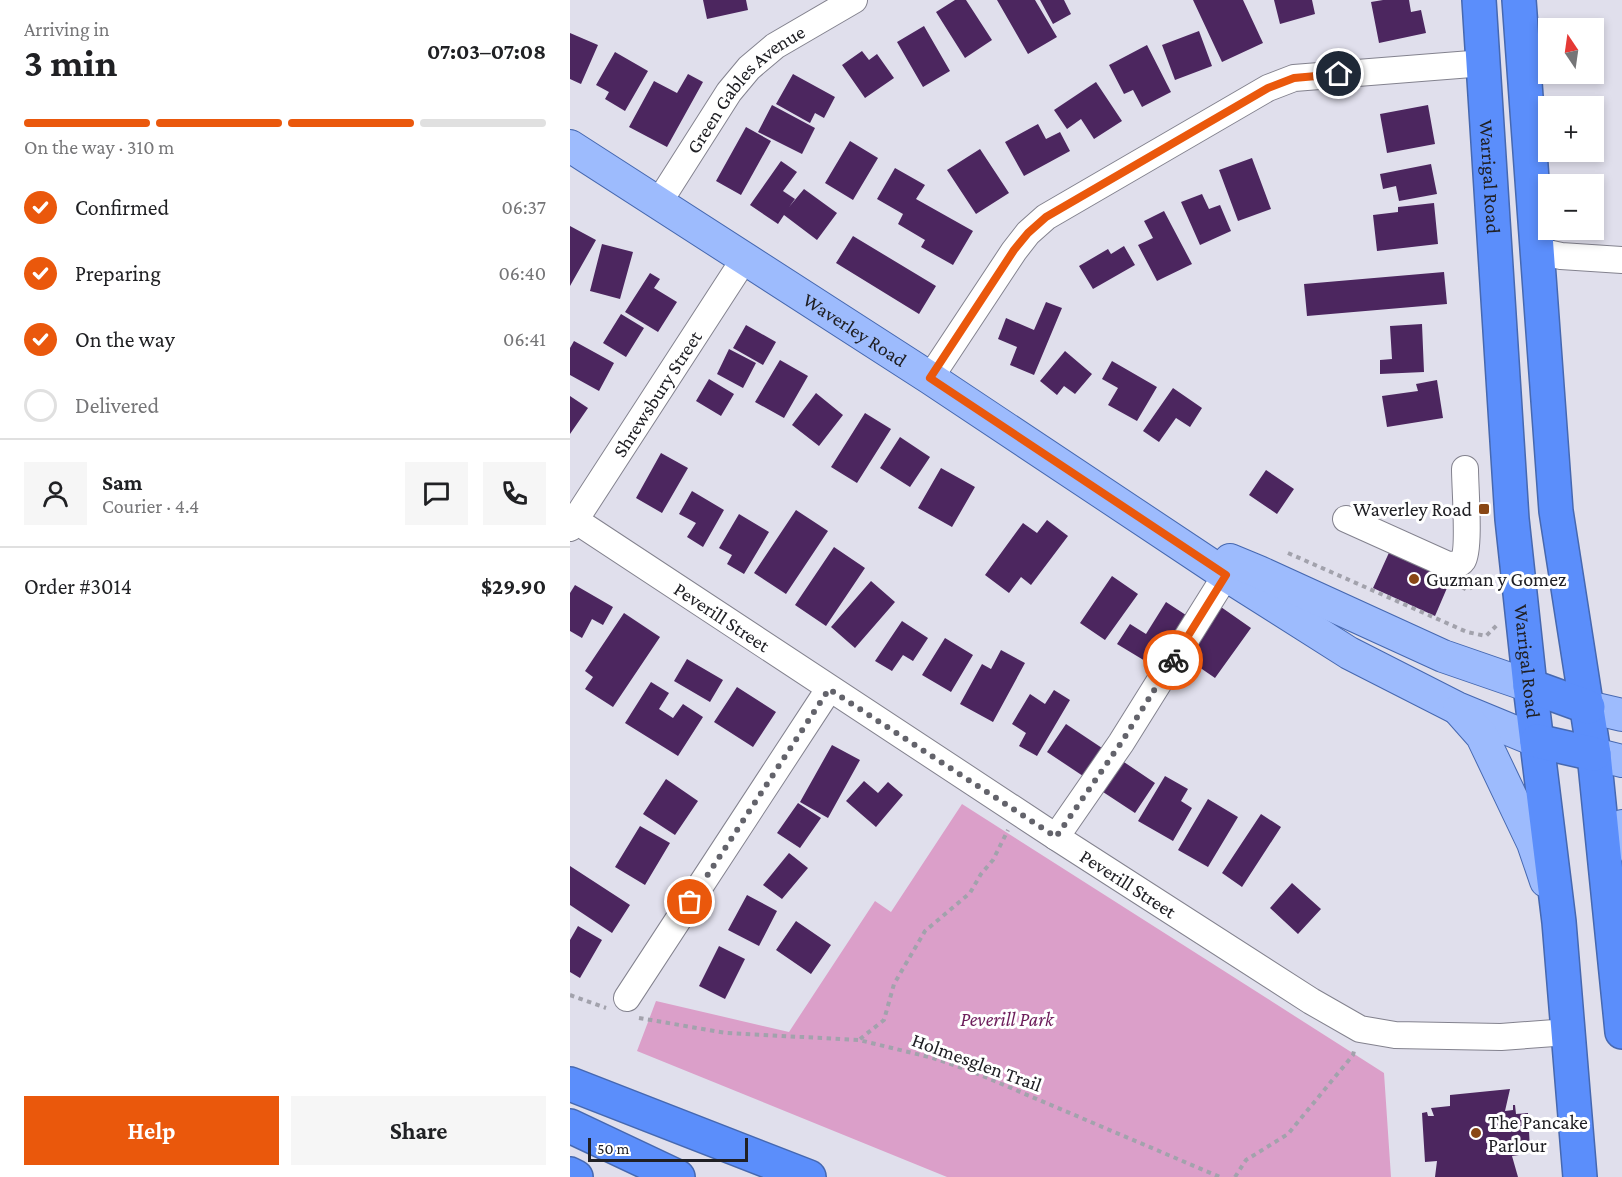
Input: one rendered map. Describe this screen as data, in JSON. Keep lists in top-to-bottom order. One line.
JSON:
{"streets":{"highway":["Warrigal Road","Waverley Road"],"street":["Green Gables Avenue","Shrewsbury Street","Peverill Street"],"path":["Holmesglen Trail"]},"crossings":[["Green Gables Avenue","Waverley Road"],["Warrigal Road","Waverley Road"],["Warrigal Road","Peverill Street"],["Waverley Road","Shrewsbury Street"],["Shrewsbury Street","Peverill Street"]],"parks":["Peverill Park"],"places":{"transit":["Waverley Road"],"other":["Guzman y Gomez","The Pancake Parlour"]},"scale_bar":"50 m","north":"top","page":{"heading":["3 min","Arriving in","07:03–07:08"],"panel":["Sam","Courier · 4.4","Order #3014","$29.90"],"map_buttons":["+","−"],"bar":"On the way · 310 m","list":[["Confirmed","06:37"],["Preparing","06:40"],["On the way","06:41"],"Delivered"],"buttons":["Help","Share"],"scale":"50 m"}}
